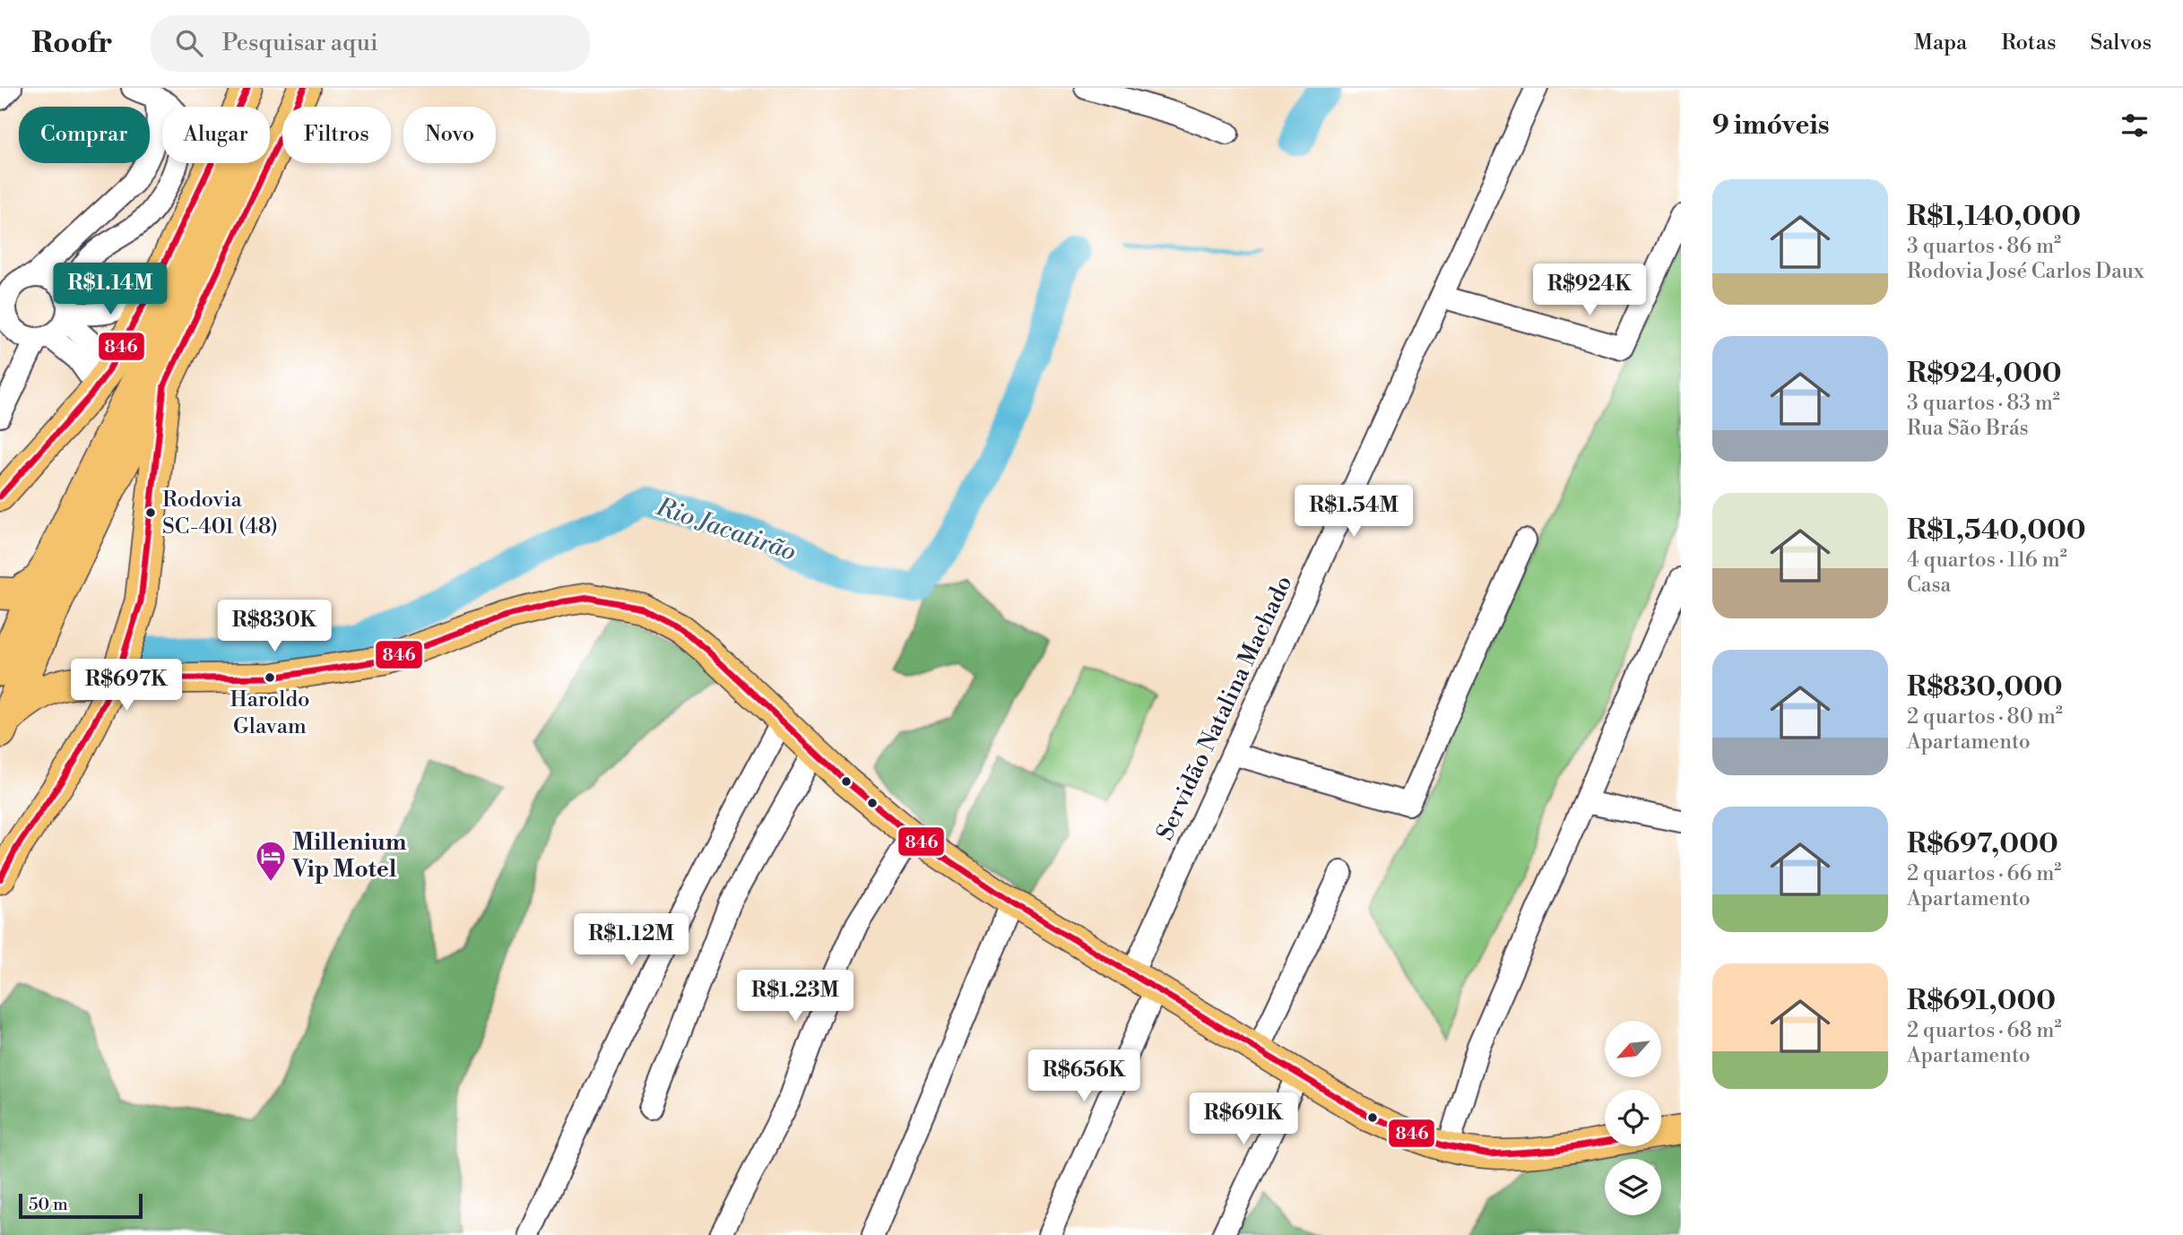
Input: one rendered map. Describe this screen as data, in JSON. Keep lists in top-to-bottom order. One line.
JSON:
{"streets":{"street":["Servidão Natalina Machado"]},"water":["Rio Jacatirão"],"places":{"other":["Rodovia SC-401 (48)","Haroldo Glavam"],"hotel":["Millenium Vip Motel"]},"lines":["transit line 846"],"scale_bar":"50 m","north":"bottom left","page":{"header":"Roofr","search":"Pesquisar aqui","nav":["Mapa","Rotas","Salvos"],"heading":"9 imóveis","chip":["Comprar","Alugar","Filtros","Novo"],"list":[{"name":"R$1,140,000","note":"3 quartos · 86 m² · Rodovia José Carlos Daux"},{"name":"R$924,000","note":"3 quartos · 83 m² · Rua São Brás"},{"name":"R$1,540,000","note":"4 quartos · 116 m² · Casa"},{"name":"R$830,000","note":"2 quartos · 80 m² · Apartamento"},{"name":"R$697,000","note":"2 quartos · 66 m² · Apartamento"},{"name":"R$691,000","note":"2 quartos · 68 m² · Apartamento"}],"price":["R$1.14M","R$924K","R$1.54M","R$830K","R$697K","R$1.12M","R$1.23M","R$656K","R$691K"],"scale":"50 m"}}
